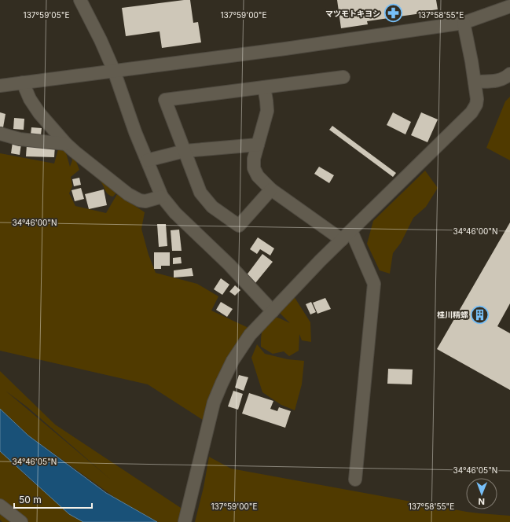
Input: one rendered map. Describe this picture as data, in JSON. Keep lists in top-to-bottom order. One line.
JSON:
{"places":{"pharmacy":["マツモトキヨシ"],"building":["桂川精螺"]},"scale_bar":"50 m","north":"bottom","coordinates":["137°59'05\"E","137°59'00\"E","137°58'55\"E","34°46'00\"N","34°46'05\"N"]}
